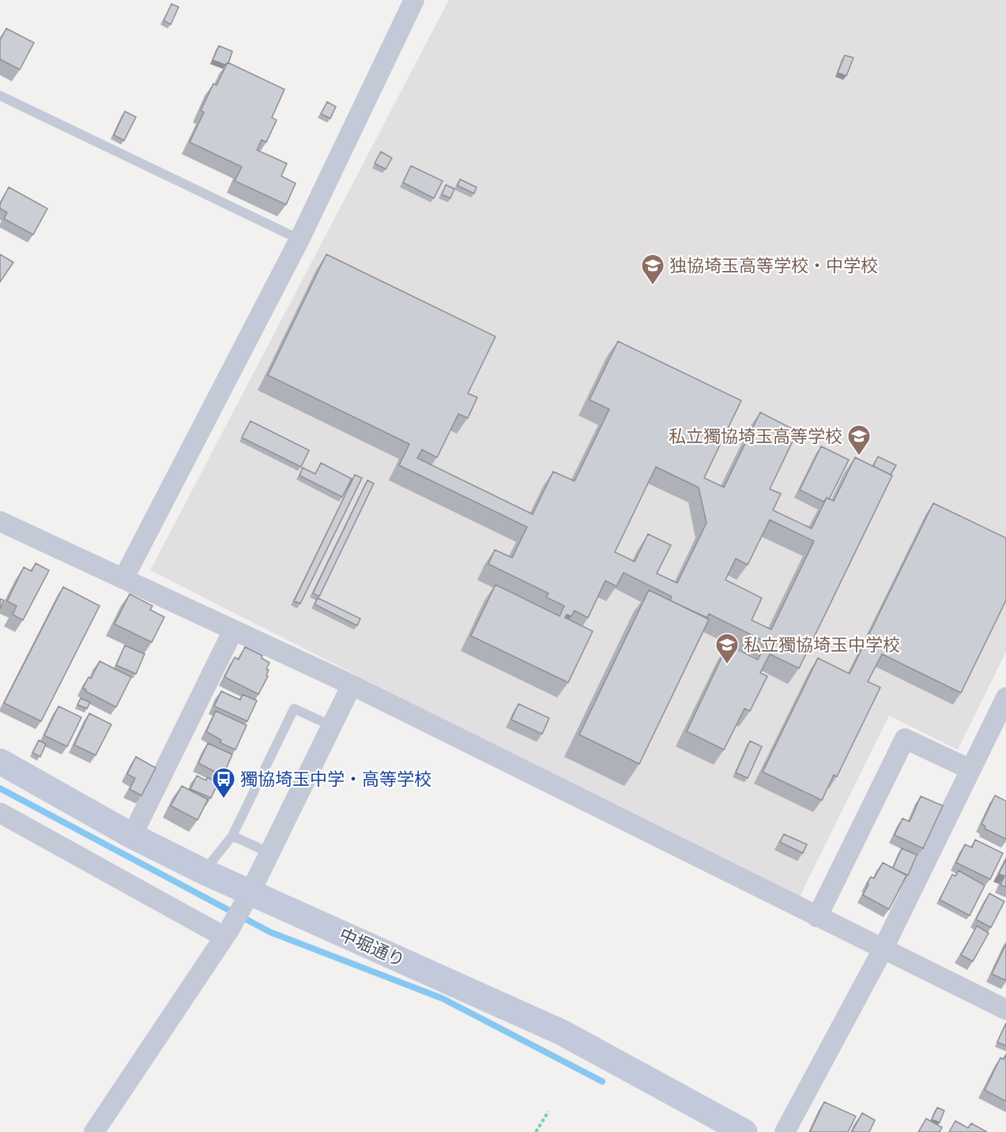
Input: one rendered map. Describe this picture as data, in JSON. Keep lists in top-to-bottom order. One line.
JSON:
{"streets":{"street":["中堀通り"]},"places":{"school or university":["独協埼玉高等学校・中学校","私立獨協埼玉高等学校","私立獨協埼玉中学校"],"bus stop":["獨協埼玉中学・高等学校"]}}
